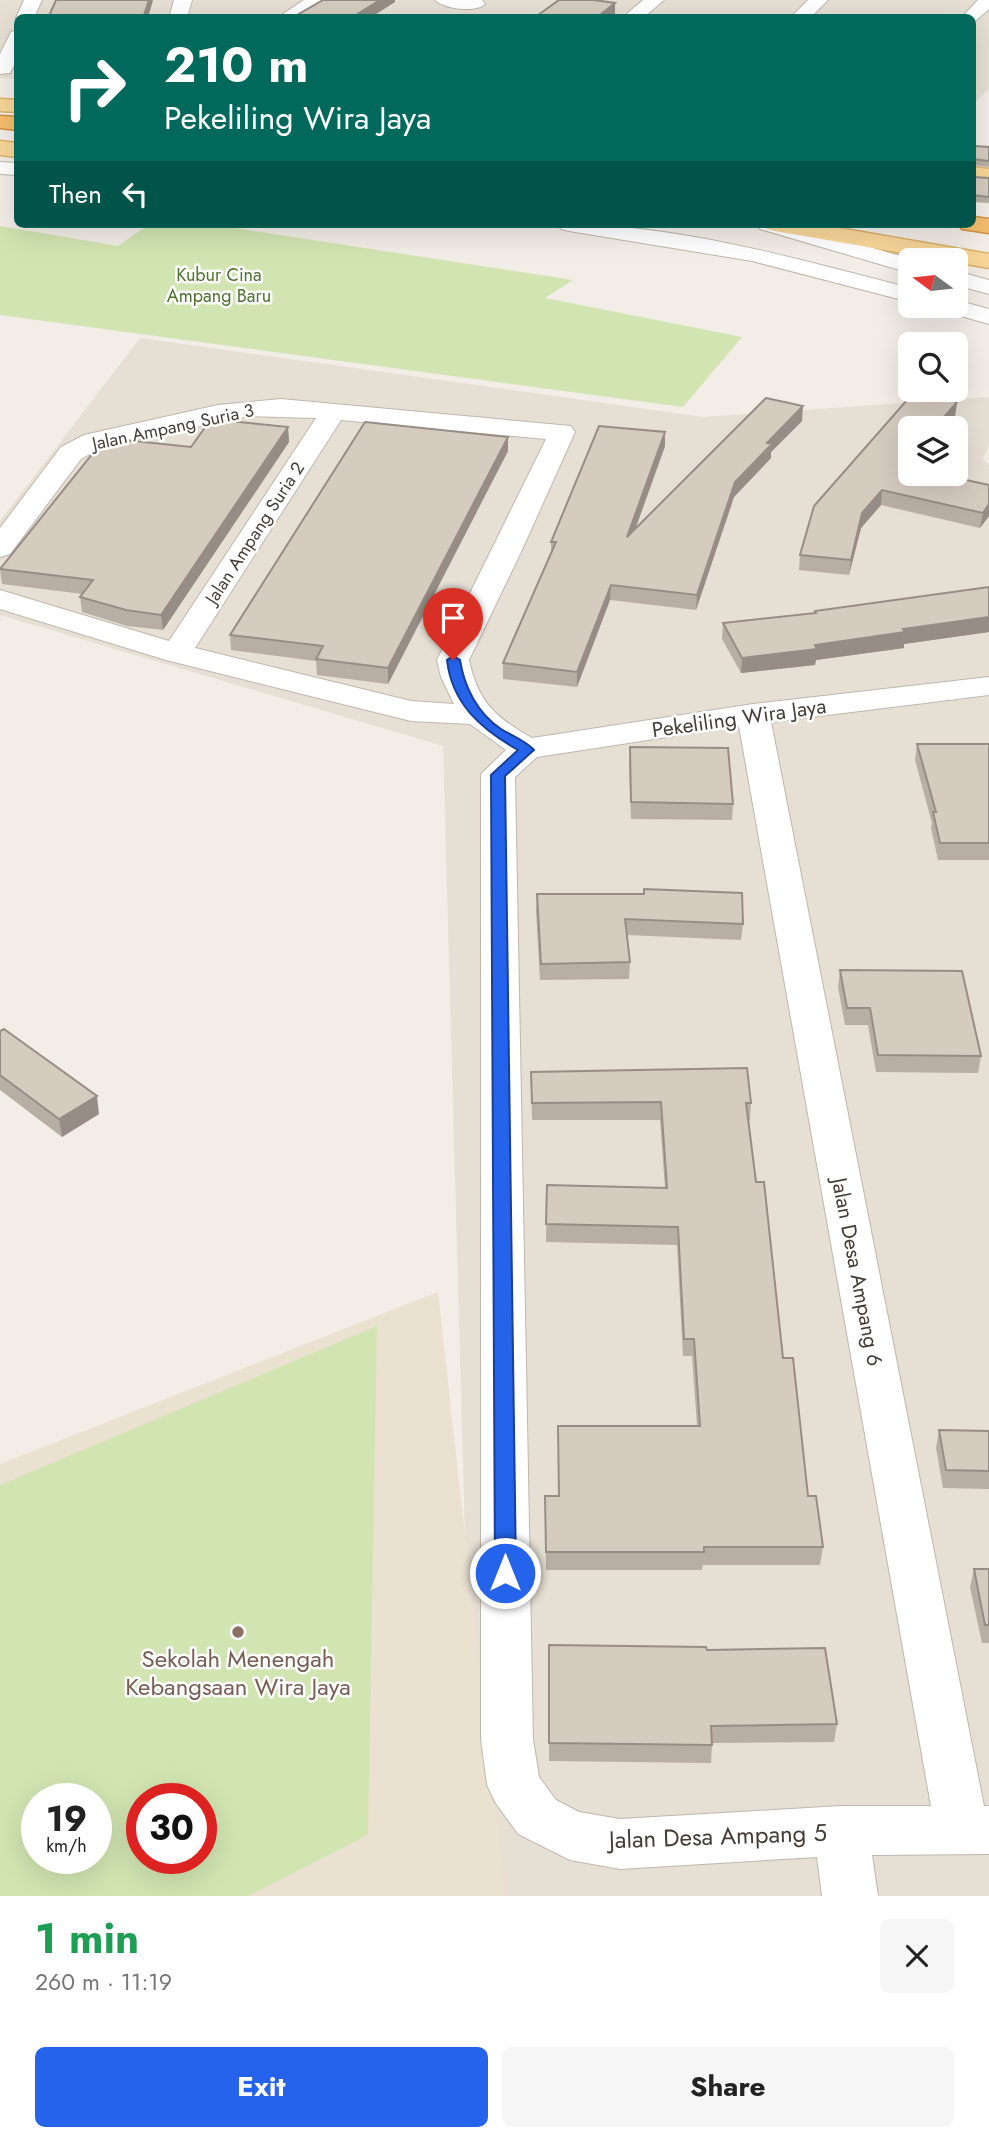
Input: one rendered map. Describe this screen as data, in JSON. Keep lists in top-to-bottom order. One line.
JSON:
{"streets":{"street":["Jalan Ampang Suria 3","Jalan Ampang Suria 2","Pekeliling Wira Jaya","Jalan Desa Ampang 6","Jalan Desa Ampang 5"]},"crossings":[["Jalan Ampang Suria 3","Jalan Ampang Suria 2"],["Pekeliling Wira Jaya","Jalan Desa Ampang 6"],["Pekeliling Wira Jaya","Jalan Desa Ampang 5"],["Jalan Desa Ampang 6","Jalan Desa Ampang 5"]],"parks":["Kubur Cina Ampang Baru"],"places":["Sekolah Menengah Kebangsaan Wira Jaya"],"north":"left","page":{"turn":["210 m","Pekeliling Wira Jaya"],"then":"Then","speed":"19 km/h","limit":"30","heading":["1 min","260 m · 11:19"],"buttons":["Exit","Share"]}}
